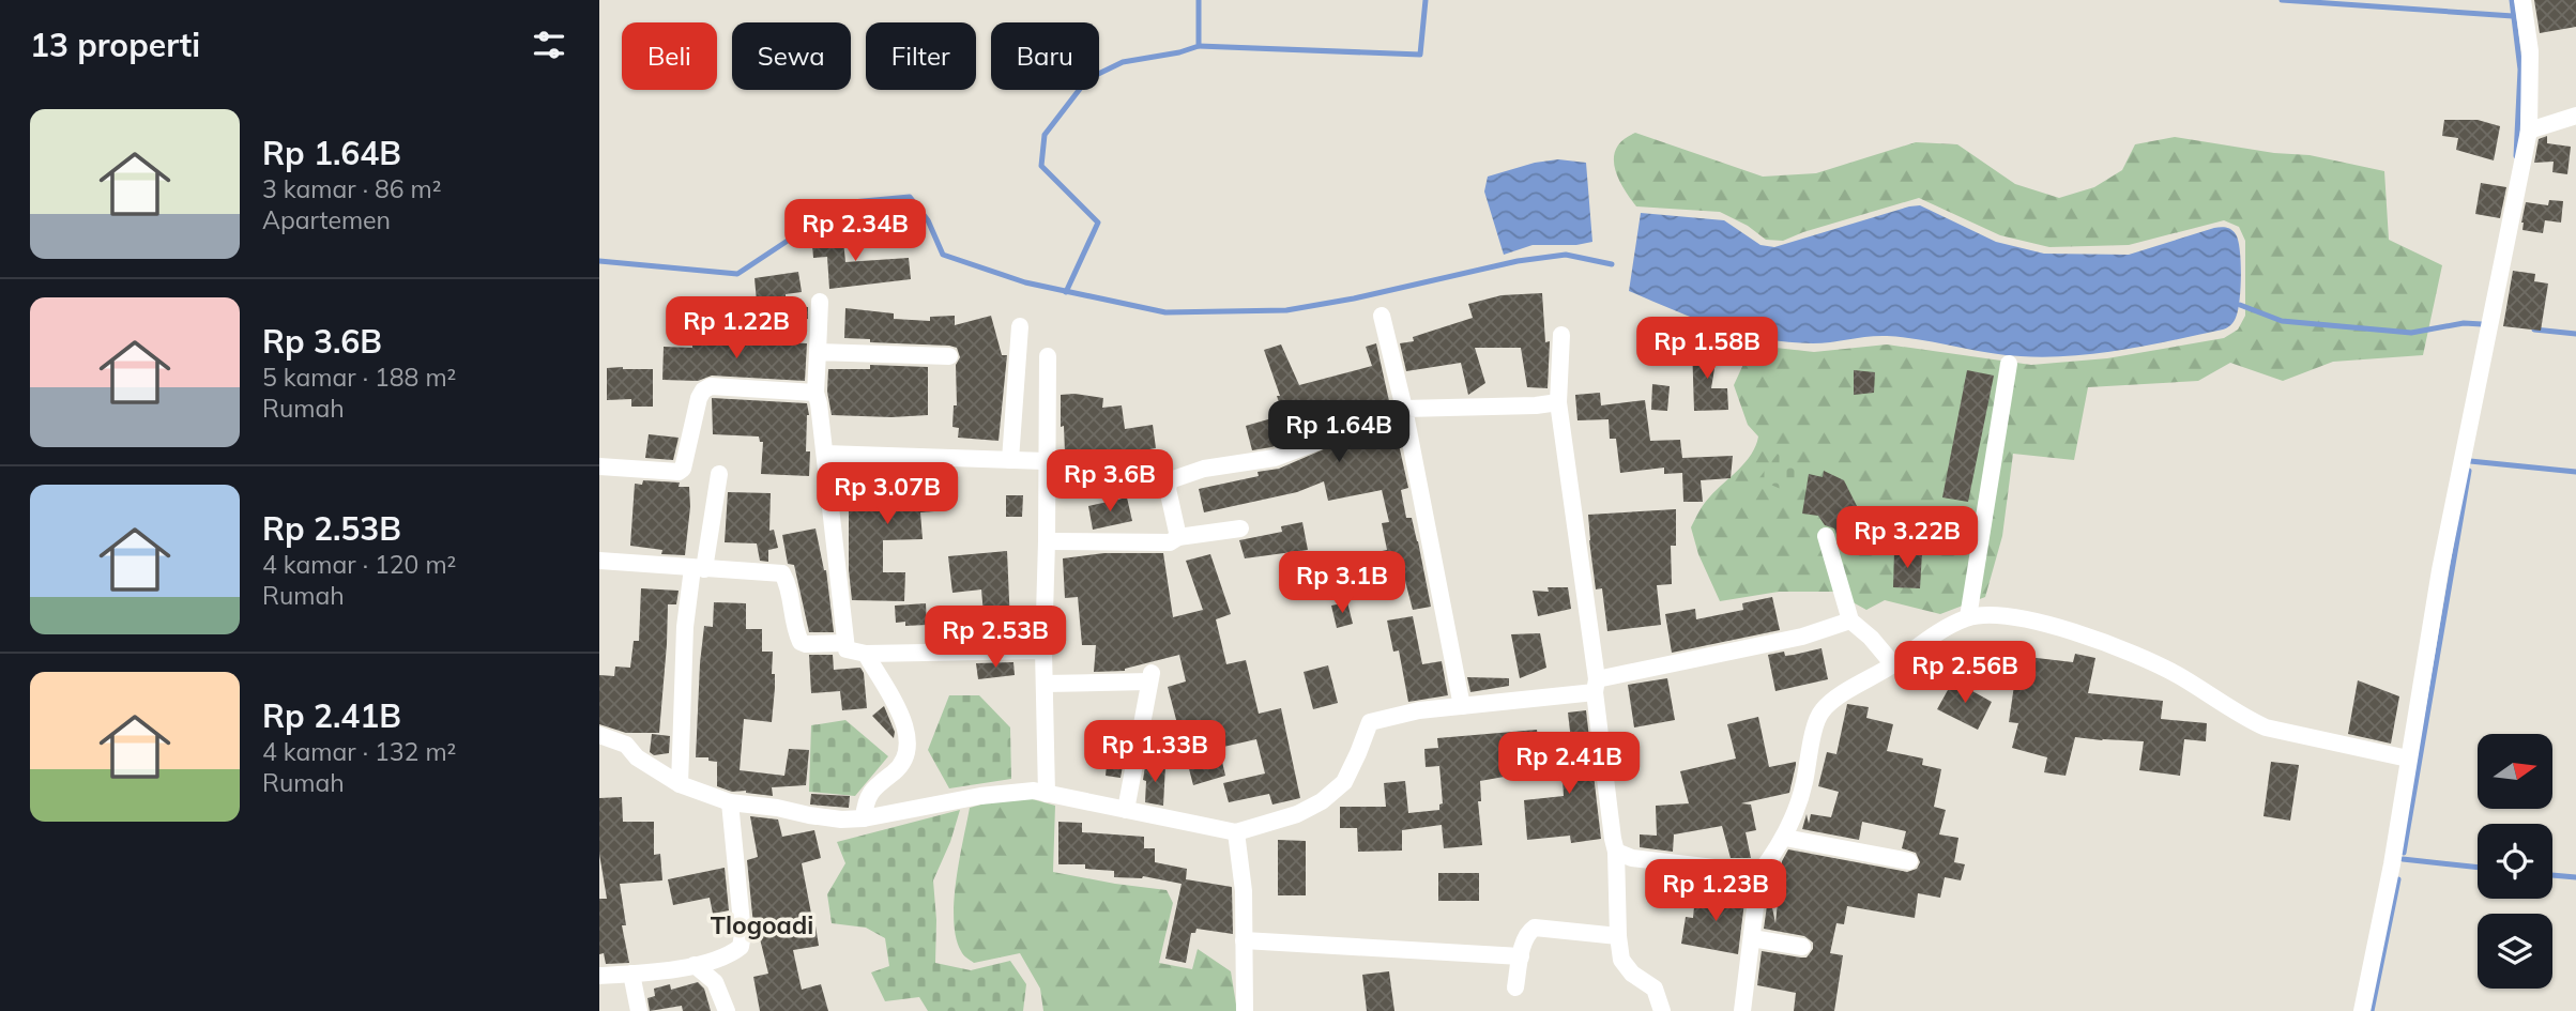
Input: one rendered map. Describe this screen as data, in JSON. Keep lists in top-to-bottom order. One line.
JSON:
{"districts":["Tlogoadi"],"north":"right","page":{"heading":"13 properti","chip":["Beli","Sewa","Filter","Baru"],"list":[{"name":"Rp 1.64B","note":"3 kamar · 86 m² · Apartemen"},{"name":"Rp 3.6B","note":"5 kamar · 188 m² · Rumah"},{"name":"Rp 2.53B","note":"4 kamar · 120 m² · Rumah"},{"name":"Rp 2.41B","note":"4 kamar · 132 m² · Rumah"}],"price":["Rp 2.34B","Rp 1.22B","Rp 1.58B","Rp 1.64B","Rp 3.6B","Rp 3.07B","Rp 3.22B","Rp 3.1B","Rp 2.53B","Rp 2.56B","Rp 1.33B","Rp 2.41B","Rp 1.23B"]}}
